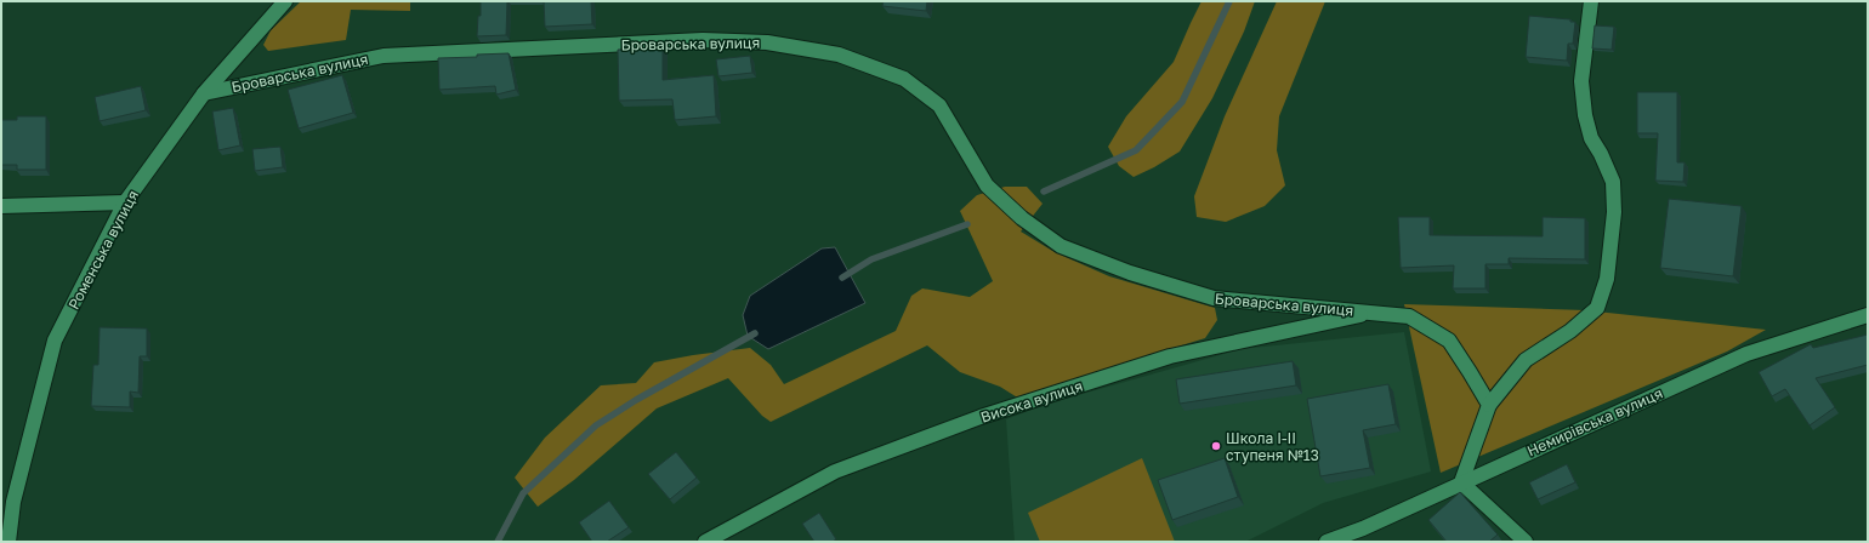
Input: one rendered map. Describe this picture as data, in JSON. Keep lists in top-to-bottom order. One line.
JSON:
{"streets":{"street":["Броварська вулиця","Роменська вулиця","Висока вулиця","Немирівська вулиця"]},"crossings":[["Броварська вулиця","Роменська вулиця"],["Броварська вулиця","Висока вулиця"]],"places":["Школа I-II ступеня №13"]}
